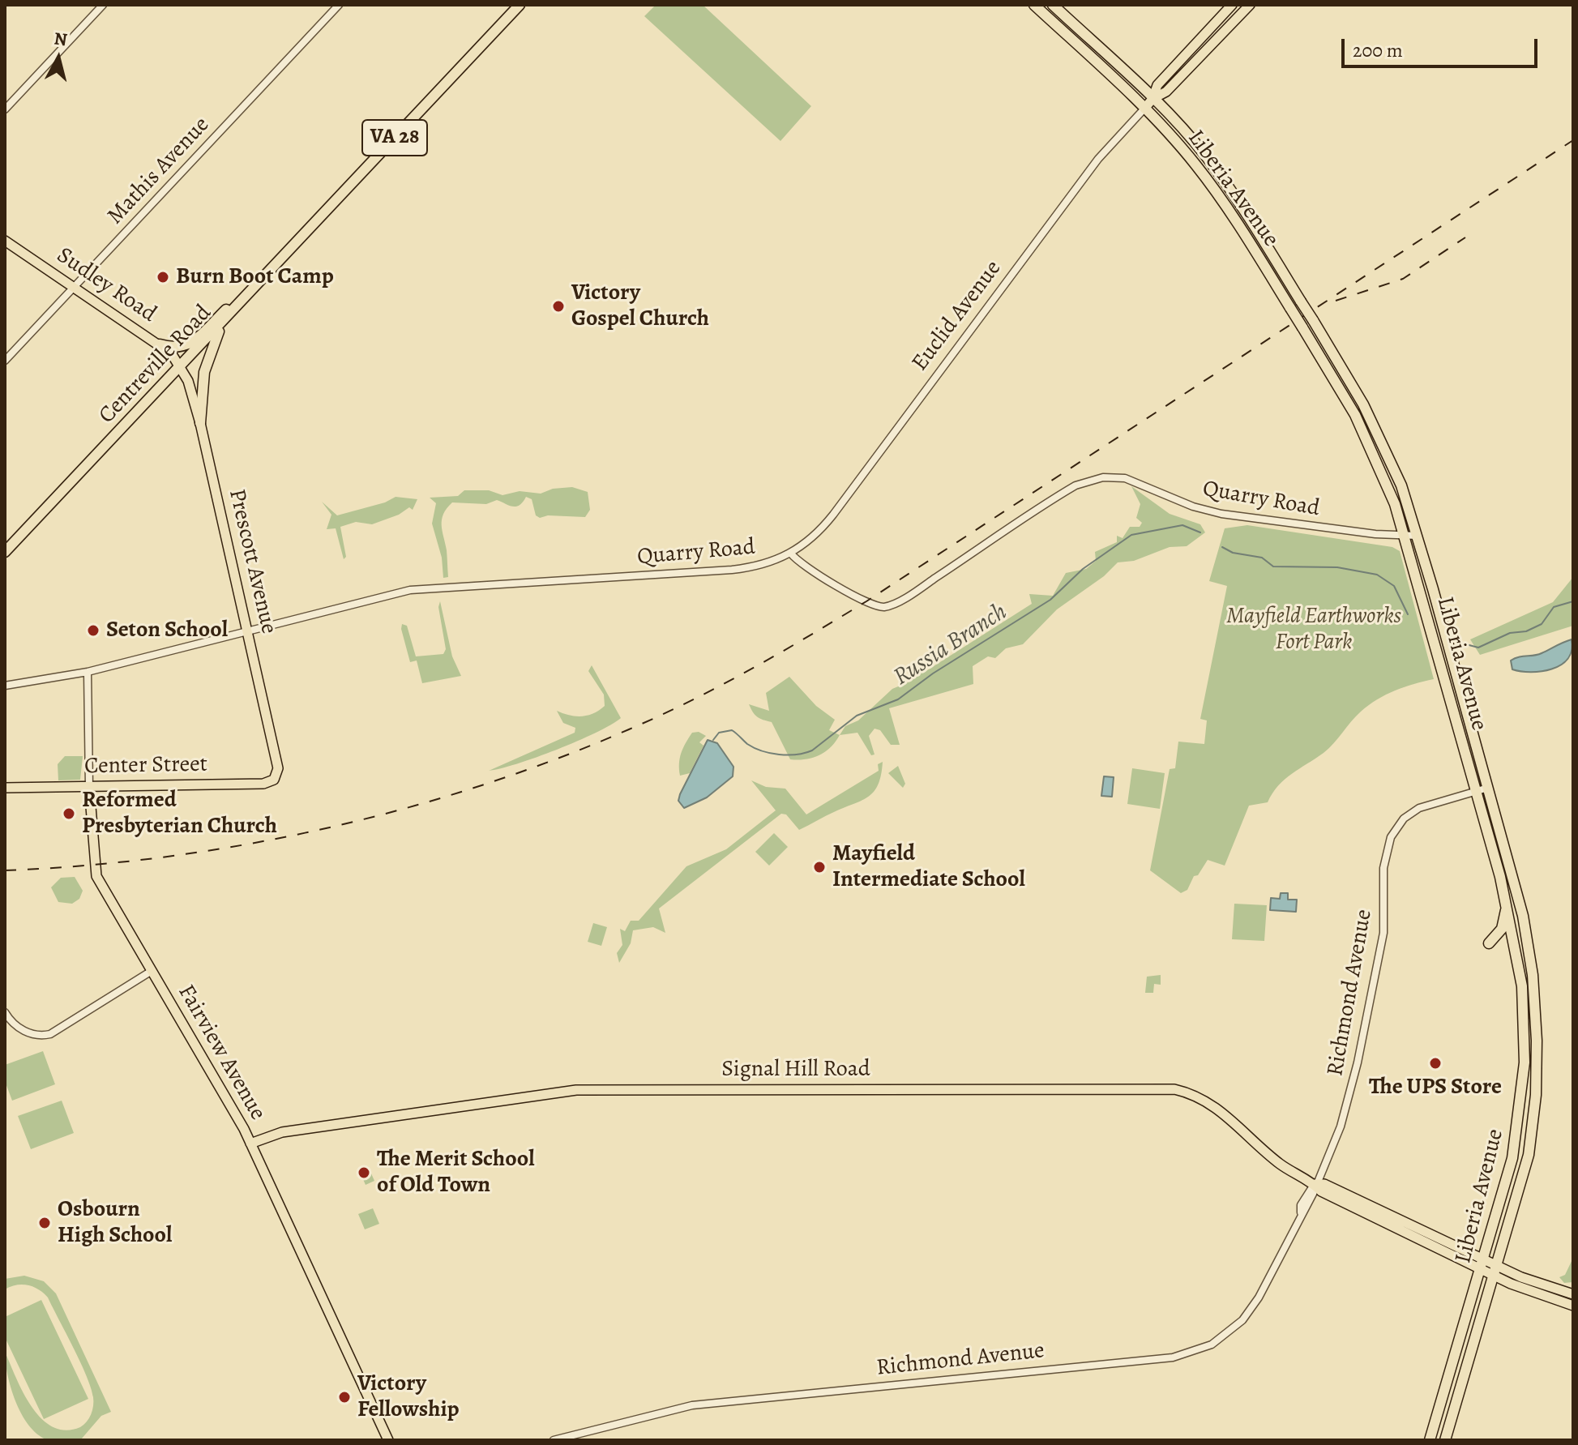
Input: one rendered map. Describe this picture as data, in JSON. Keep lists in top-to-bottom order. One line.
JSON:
{"streets":{"highway":["VA 28","Liberia Avenue","Centreville Road"],"main road":["Sudley Road","Euclid Avenue","Prescott Avenue","Center Street","Fairview Avenue","Signal Hill Road"],"street":["Mathis Avenue","Quarry Road","Richmond Avenue"]},"crossings":[["Mathis Avenue","Sudley Road"],["Liberia Avenue","Euclid Avenue"],["Liberia Avenue","Quarry Road"],["Liberia Avenue","Richmond Avenue"],["Liberia Avenue","Signal Hill Road"],["Sudley Road","Centreville Road"],["Sudley Road","Prescott Avenue"],["Euclid Avenue","Quarry Road"],["Centreville Road","Prescott Avenue"],["Quarry Road","Prescott Avenue"],["Quarry Road","Fairview Avenue"],["Prescott Avenue","Center Street"],["Center Street","Fairview Avenue"],["Richmond Avenue","Signal Hill Road"],["Fairview Avenue","Signal Hill Road"]],"water":["Russia Branch"],"parks":["Mayfield Earthworks Fort Park"],"places":["Burn Boot Camp","Victory Gospel Church","Seton School","Reformed Presbyterian Church","Mayfield Intermediate School","The UPS Store","The Merit School of Old Town","Osbourn High School","Victory Fellowship"],"scale_bar":"200 m","north":"top"}
